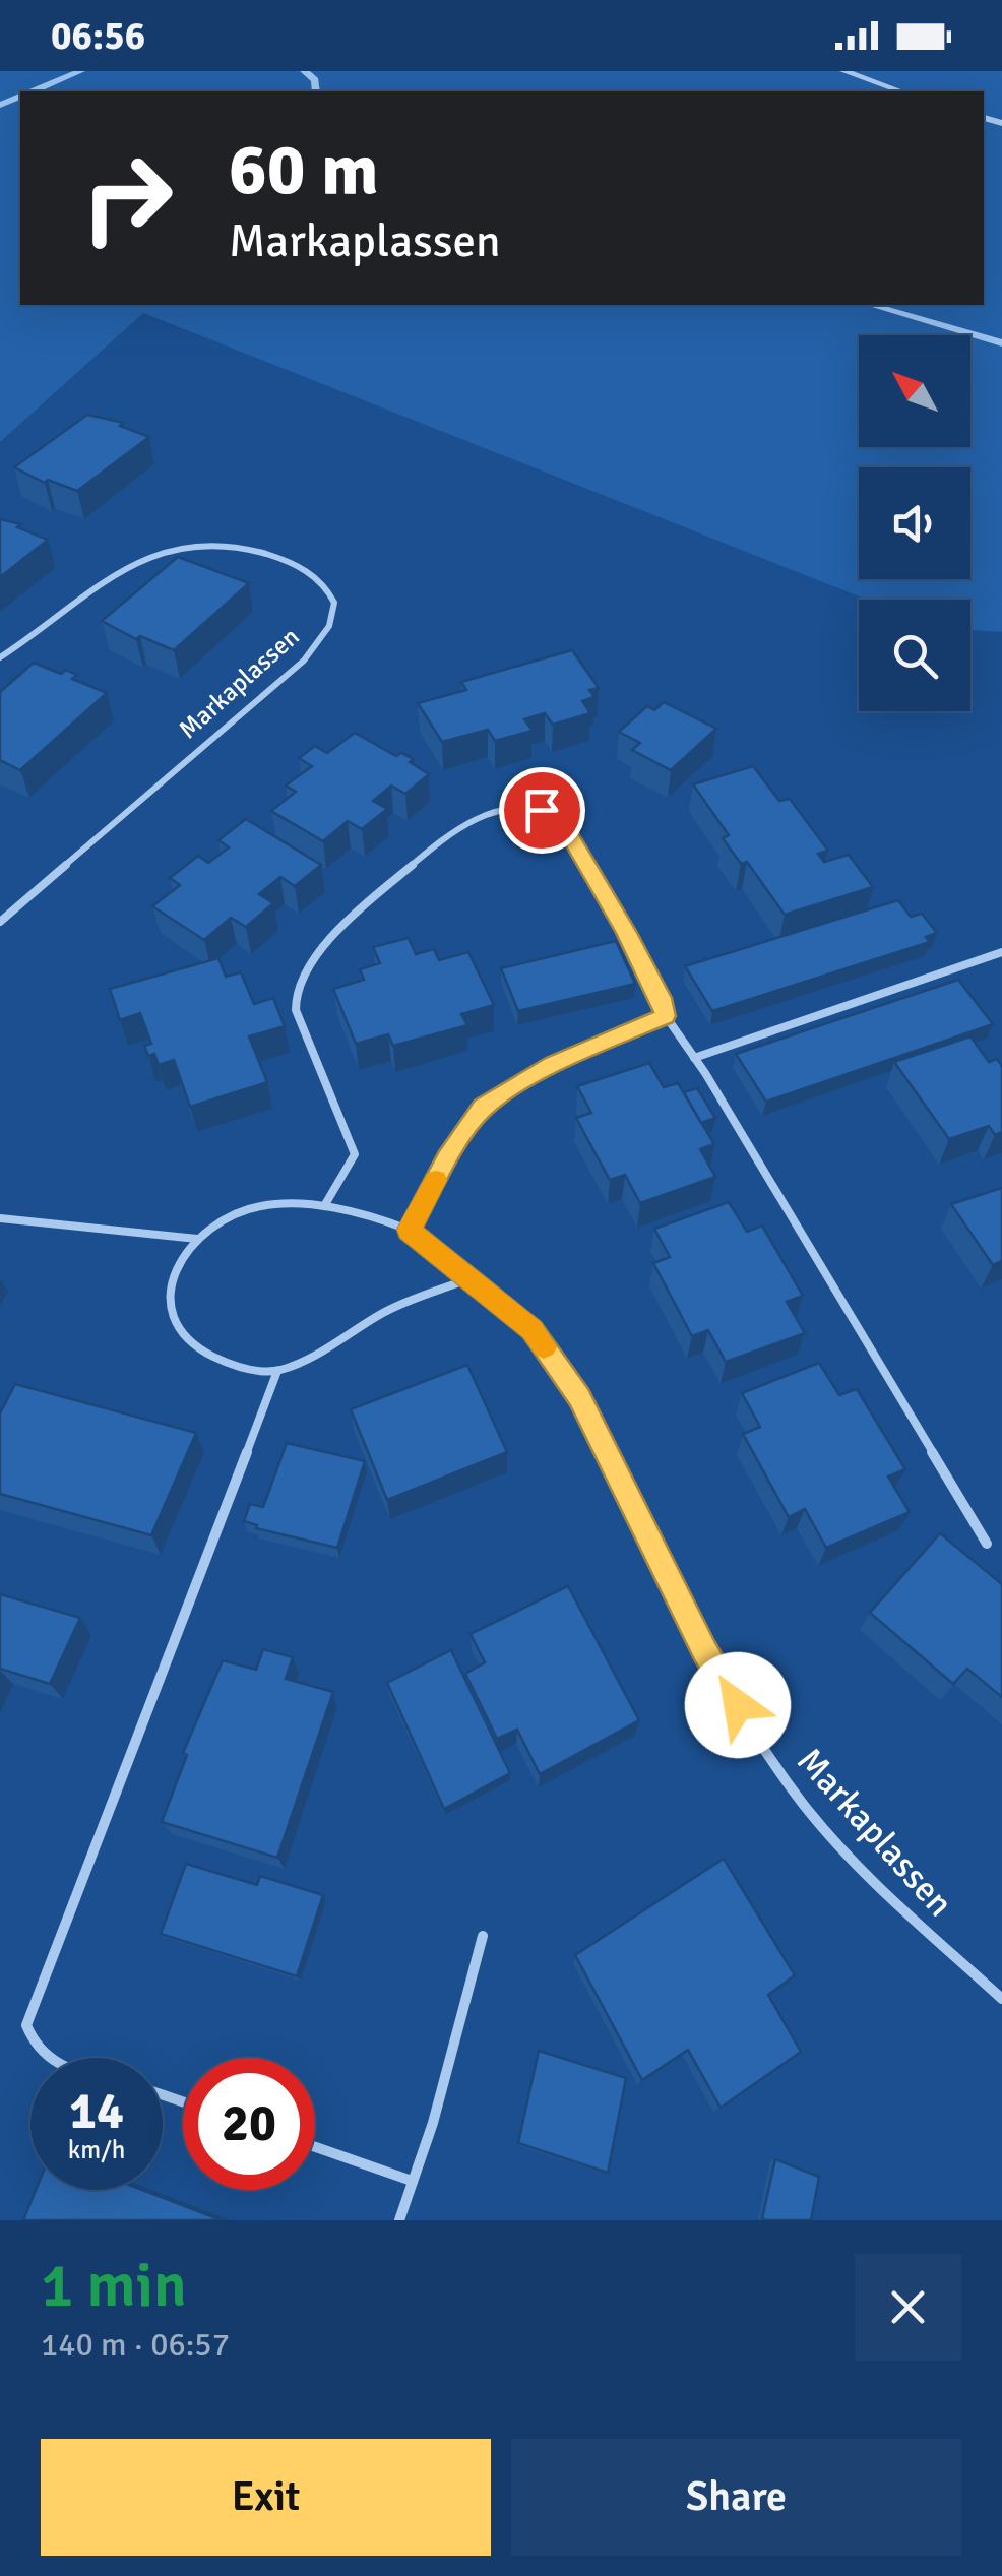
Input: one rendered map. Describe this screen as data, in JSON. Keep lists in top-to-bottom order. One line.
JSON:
{"streets":{"lane":["Markaplassen"]},"north":"top left","page":{"status":"06:56","turn":["60 m","Markaplassen"],"speed":"14 km/h","limit":"20","heading":["1 min","140 m · 06:57"],"buttons":["Exit","Share"]}}
